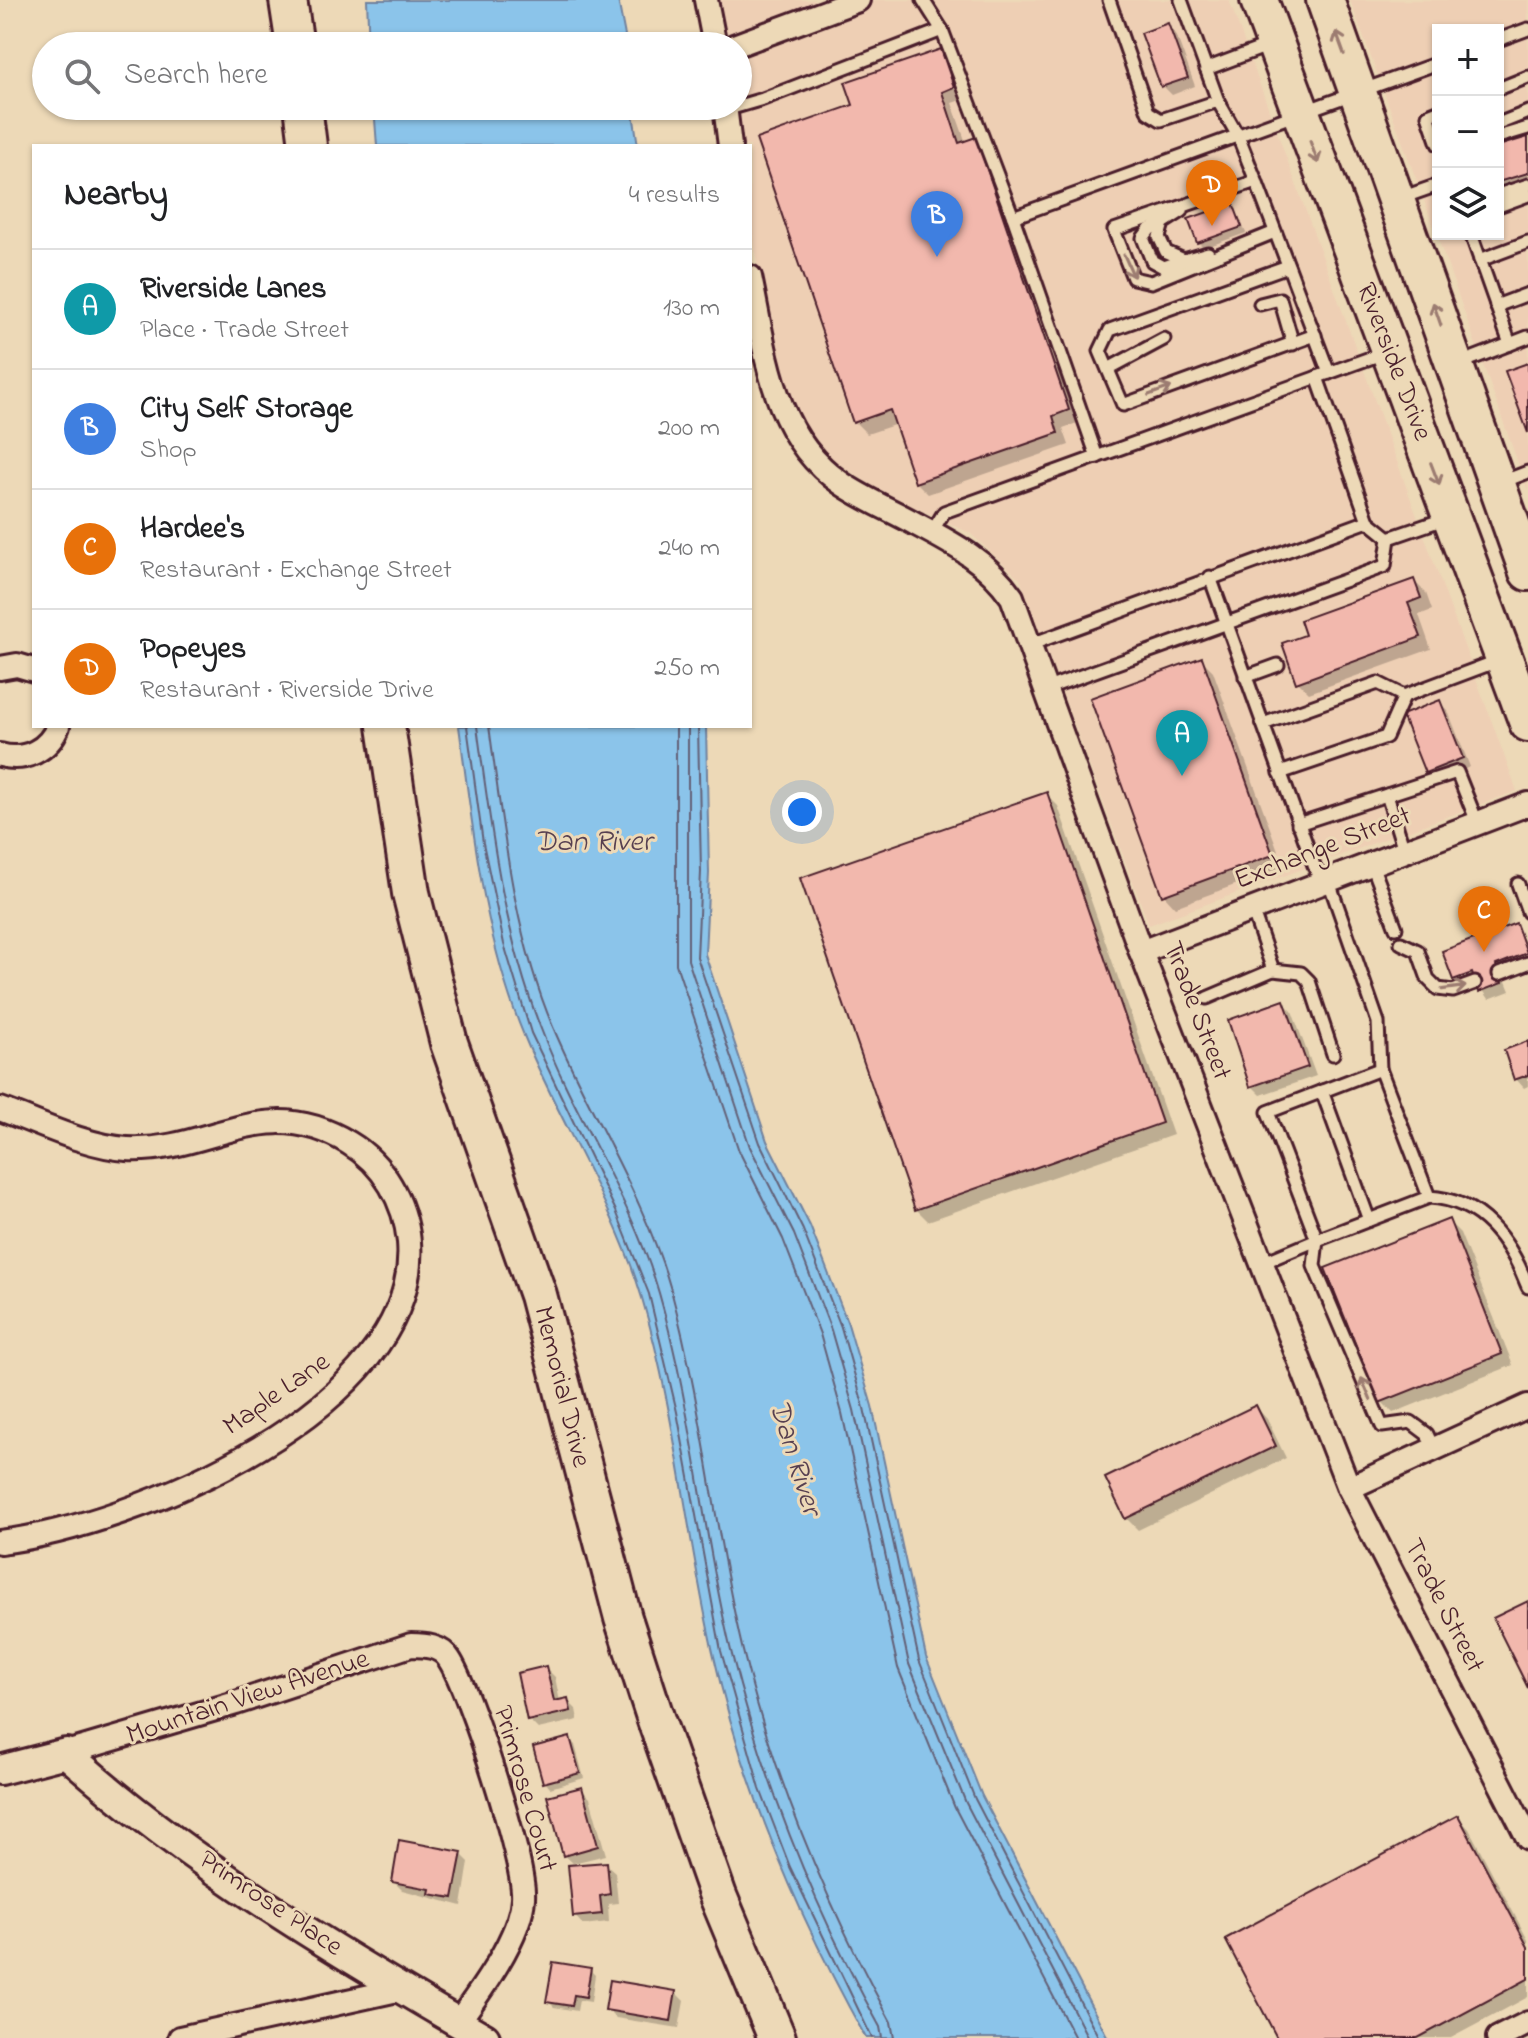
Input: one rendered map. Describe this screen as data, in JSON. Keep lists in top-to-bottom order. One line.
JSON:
{"streets":{"main road":["Riverside Drive","Memorial Drive"],"street":["Exchange Street","Trade Street","Maple Lane","Mountain View Avenue","Primrose Court","Primrose Place"]},"crossings":[["Exchange Street","Trade Street"],["Mountain View Avenue","Primrose Court"],["Mountain View Avenue","Primrose Place"],["Primrose Court","Primrose Place"]],"water":["Dan River"],"page":{"map_buttons":["+","−"],"search":"Search here","heading":["Nearby","4 results"],"pins":["D","B","A","C"],"list":[{"mark":"A","name":"Riverside Lanes","note":"Place · Trade Street","value":"130 m"},{"mark":"B","name":"City Self Storage","note":"Shop","value":"200 m"},{"mark":"C","name":"Hardee's","note":"Restaurant · Exchange Street","value":"240 m"},{"mark":"D","name":"Popeyes","note":"Restaurant · Riverside Drive","value":"250 m"}]}}
